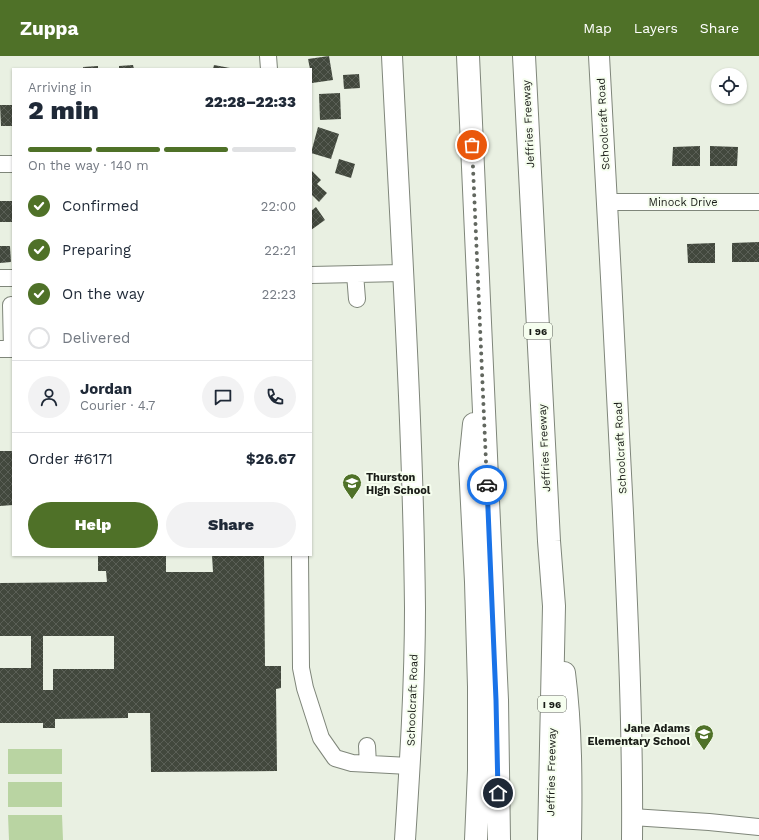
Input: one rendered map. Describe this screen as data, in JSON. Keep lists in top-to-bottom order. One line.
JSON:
{"streets":{"highway":["Jeffries Freeway","I 96"],"main road":["Schoolcraft Road"],"street":["Minock Drive"]},"crossings":[["Schoolcraft Road","Minock Drive"]],"places":{"school or university":["Thurston High School","Jane Adams Elementary School"]},"page":{"header":"Zuppa","nav":["Map","Layers","Share"],"heading":["2 min","Arriving in","22:28–22:33"],"panel":["Jordan","Courier · 4.7","Order #6171","$26.67"],"bar":"On the way · 140 m","list":[["Confirmed","22:00"],["Preparing","22:21"],["On the way","22:23"],"Delivered"],"buttons":["Help","Share"]}}
